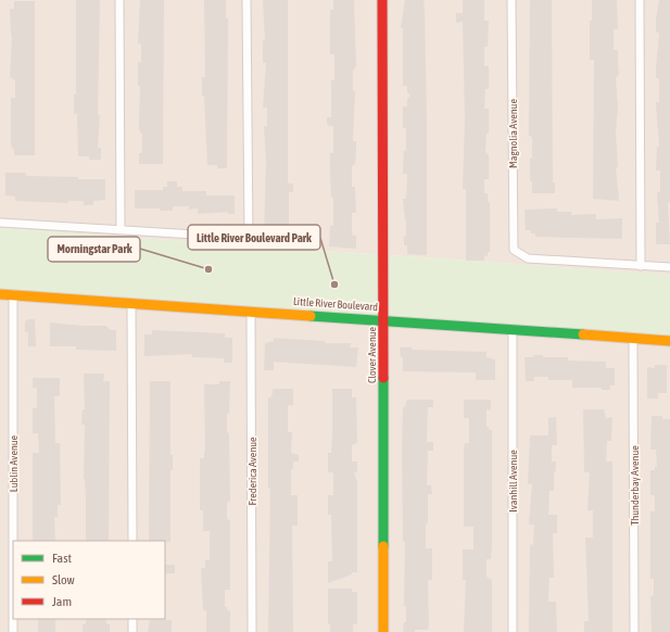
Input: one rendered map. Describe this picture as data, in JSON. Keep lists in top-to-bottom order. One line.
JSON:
{"streets":{"street":["Magnolia Avenue","Little River Boulevard","Clover Avenue","Lublin Avenue","Frederica Avenue","Ivanhill Avenue","Thunderbay Avenue"]},"crossings":[["Little River Boulevard","Clover Avenue"],["Little River Boulevard","Lublin Avenue"],["Little River Boulevard","Frederica Avenue"],["Little River Boulevard","Ivanhill Avenue"],["Little River Boulevard","Thunderbay Avenue"]],"places":["Morningstar Park","Little River Boulevard Park"],"legend":["Fast","Slow","Jam"]}
